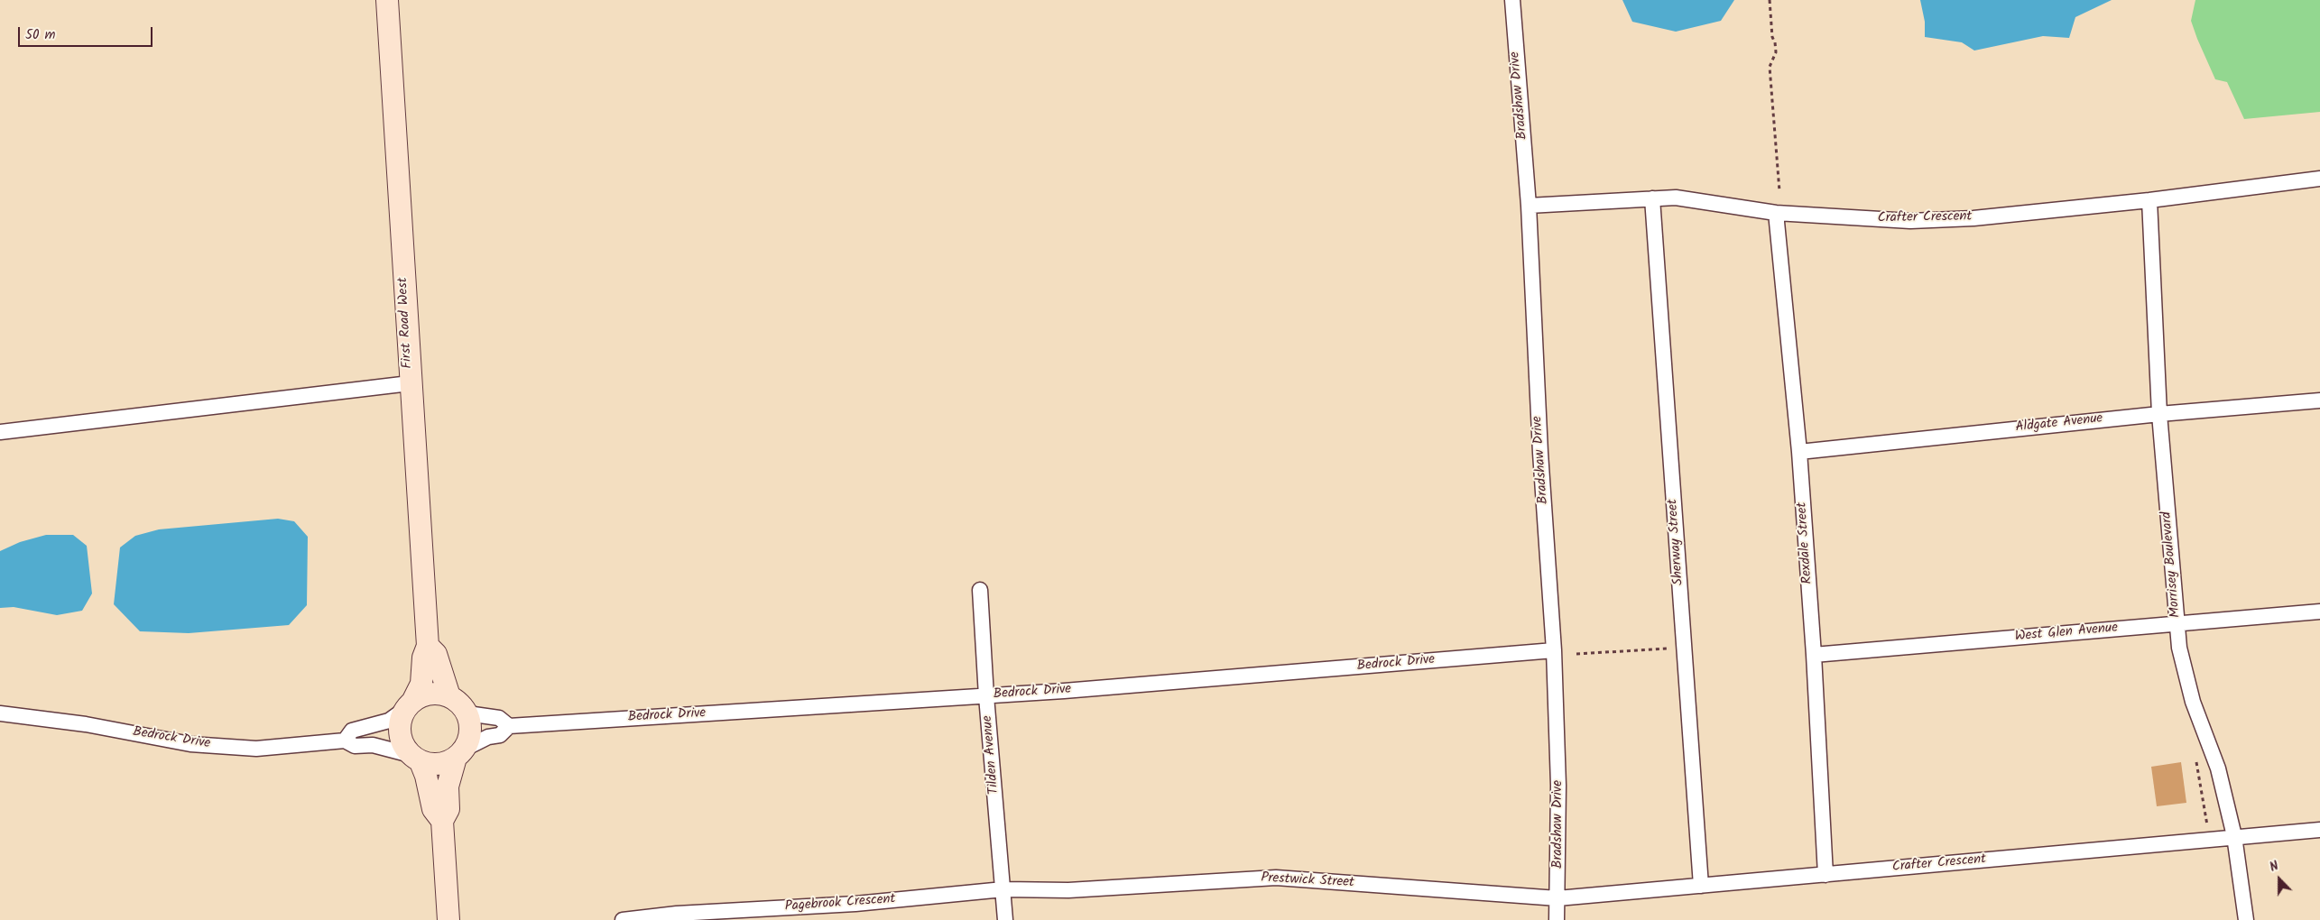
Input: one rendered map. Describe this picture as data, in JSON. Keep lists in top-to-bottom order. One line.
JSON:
{"streets":{"street":["Bradshaw Drive","Crafter Crescent","First Road West","Aldgate Avenue","Sherway Street","Rexdale Street","Morrisey Boulevard","West Glen Avenue","Bedrock Drive","Tilden Avenue","Prestwick Street","Pagebrook Crescent"]},"crossings":[["Bradshaw Drive","Crafter Crescent"],["Bradshaw Drive","Bedrock Drive"],["Bradshaw Drive","Prestwick Street"],["Crafter Crescent","Sherway Street"],["Crafter Crescent","Rexdale Street"],["Crafter Crescent","Morrisey Boulevard"],["Crafter Crescent","Prestwick Street"],["First Road West","Bedrock Drive"],["Aldgate Avenue","Rexdale Street"],["Aldgate Avenue","Morrisey Boulevard"],["Rexdale Street","West Glen Avenue"],["Morrisey Boulevard","West Glen Avenue"],["Bedrock Drive","Tilden Avenue"],["Tilden Avenue","Prestwick Street"],["Tilden Avenue","Pagebrook Crescent"],["Prestwick Street","Pagebrook Crescent"]],"scale_bar":"50 m","north":"top"}
